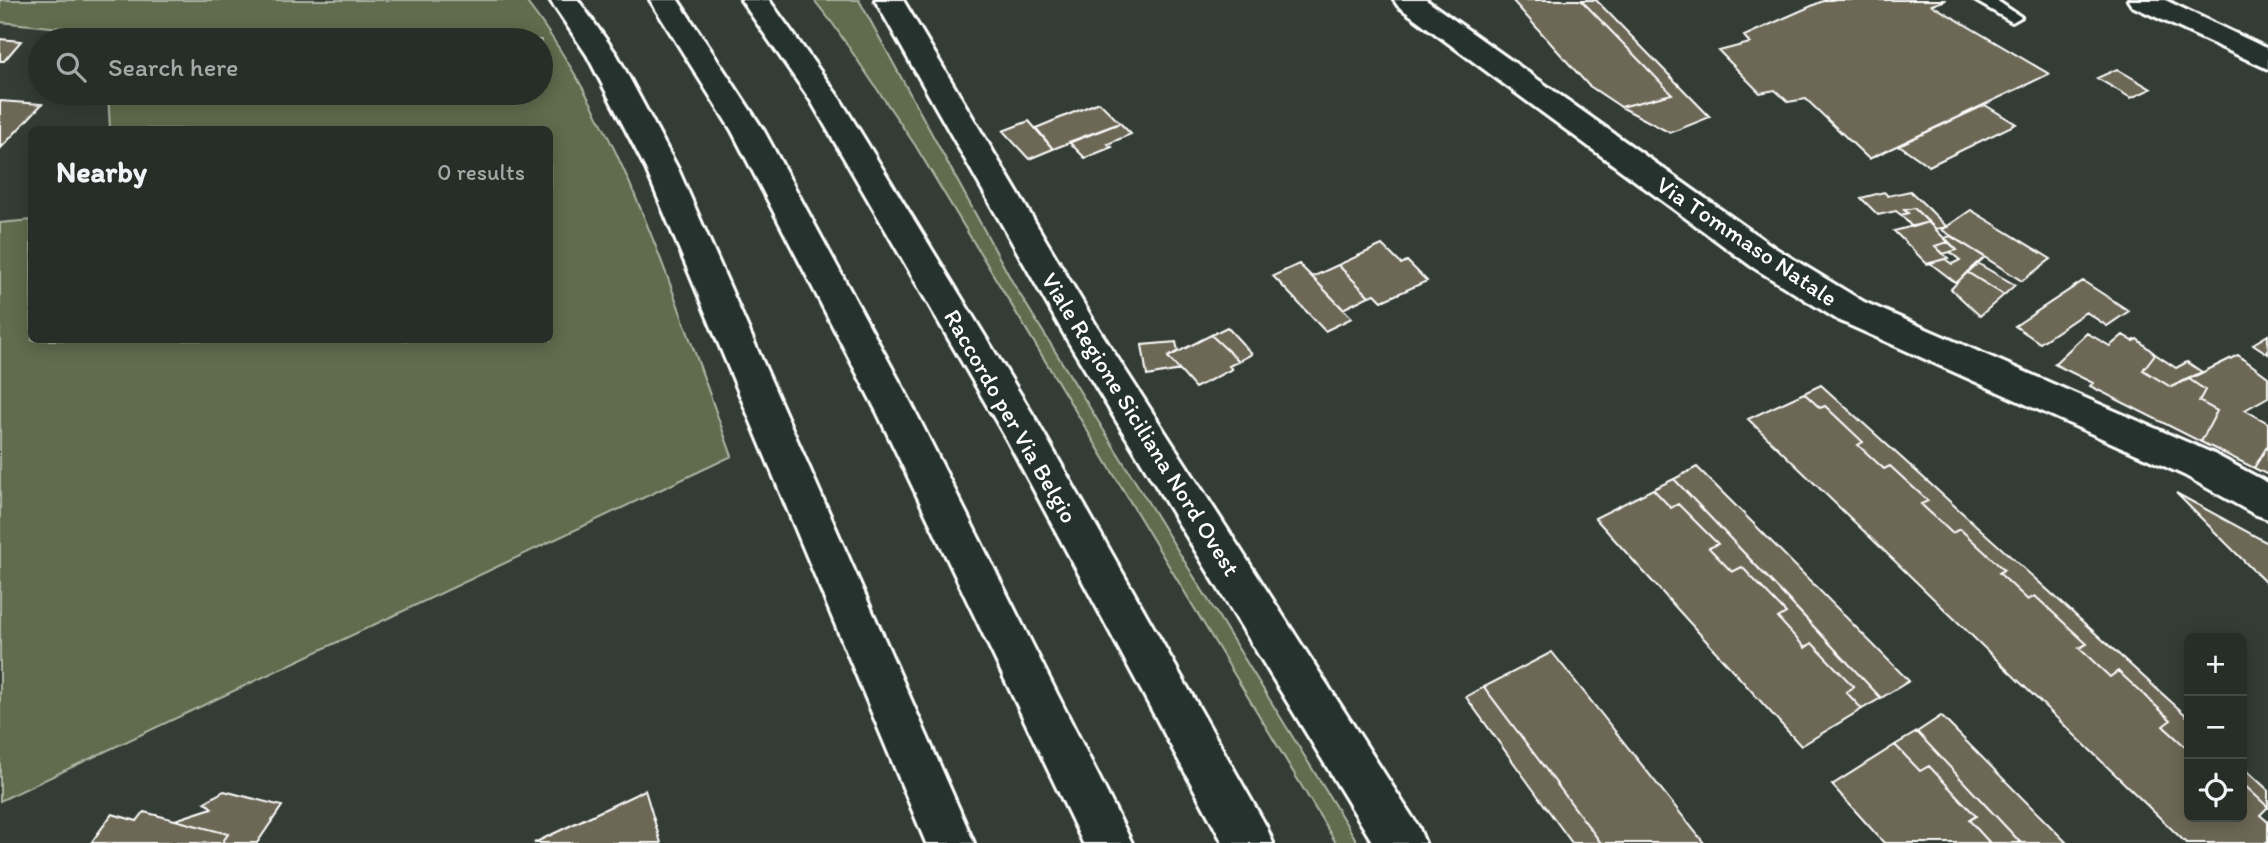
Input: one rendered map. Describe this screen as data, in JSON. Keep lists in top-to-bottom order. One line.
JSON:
{"streets":{"main road":["Via Tommaso Natale","Raccordo per Via Belgio","Viale Regione Siciliana Nord Ovest"]},"page":{"search":"Search here","heading":["Nearby","0 results"],"map_buttons":["+","−"]}}
